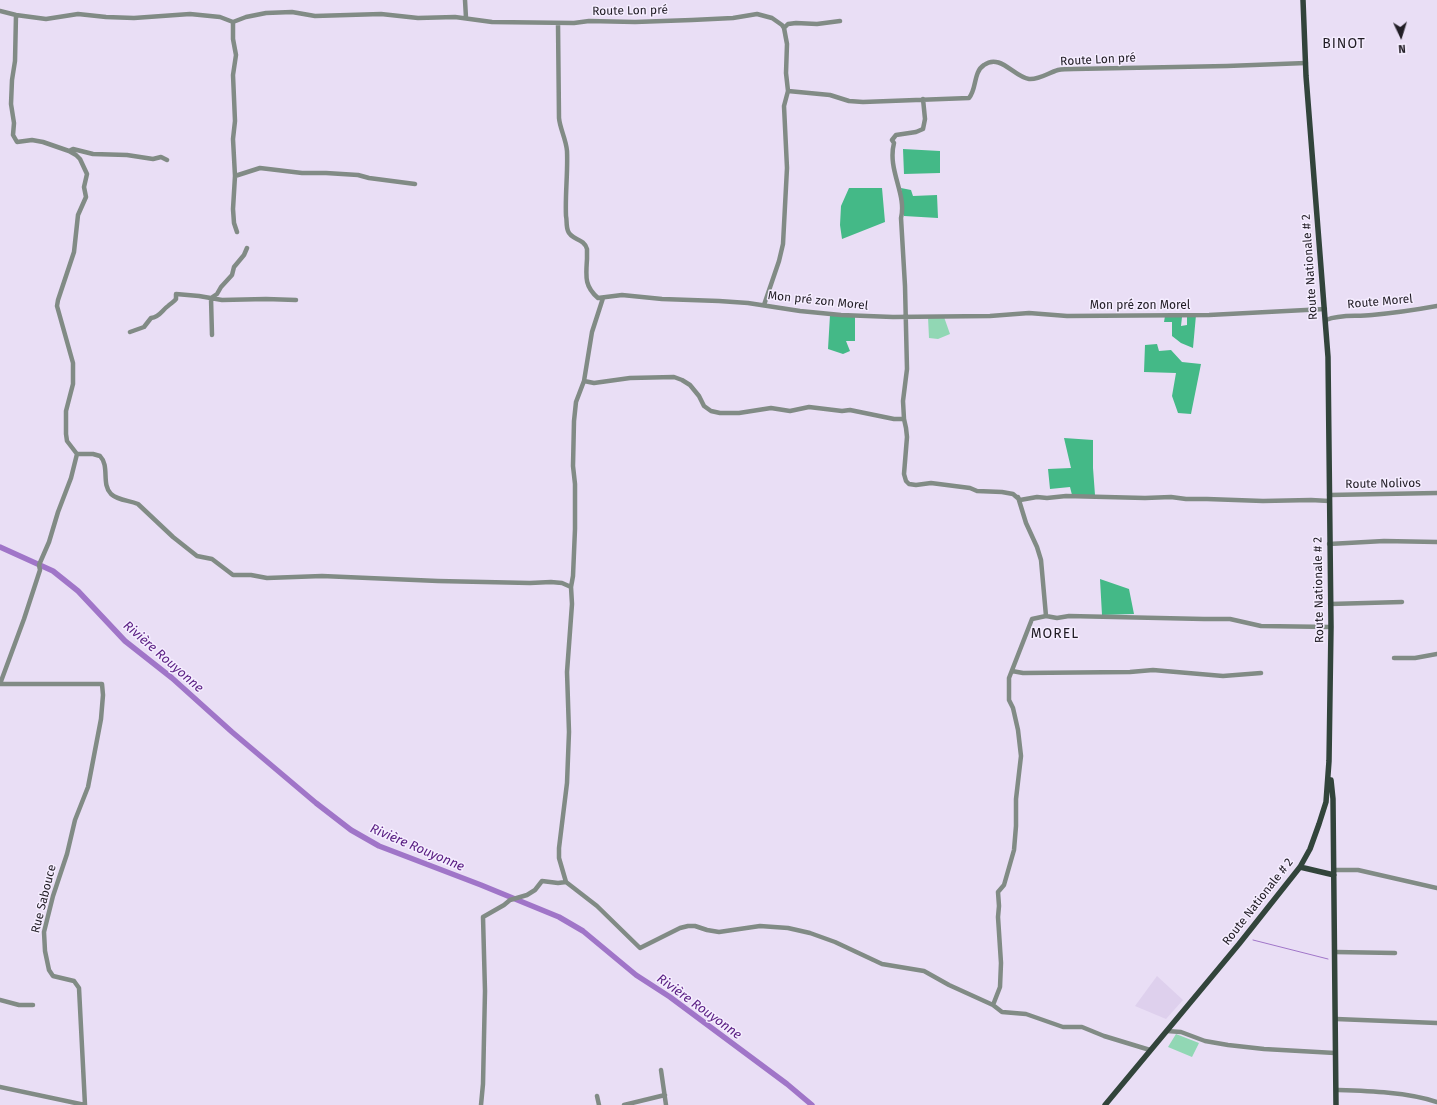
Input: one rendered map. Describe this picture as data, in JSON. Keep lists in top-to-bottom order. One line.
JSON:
{"streets":{"main road":["Route Nationale # 2"],"street":["Route Lon pré","Mon pré zon Morel","Route Morel","Route Nolivos","Rue Sabouce"]},"crossings":[["Route Lon pré","Route Nationale # 2"],["Route Nationale # 2","Mon pré zon Morel"],["Route Nationale # 2","Route Morel"],["Route Nationale # 2","Route Nolivos"]],"districts":["BINOT","MOREL"],"water":["Rivière Rouyonne"],"north":"bottom"}
